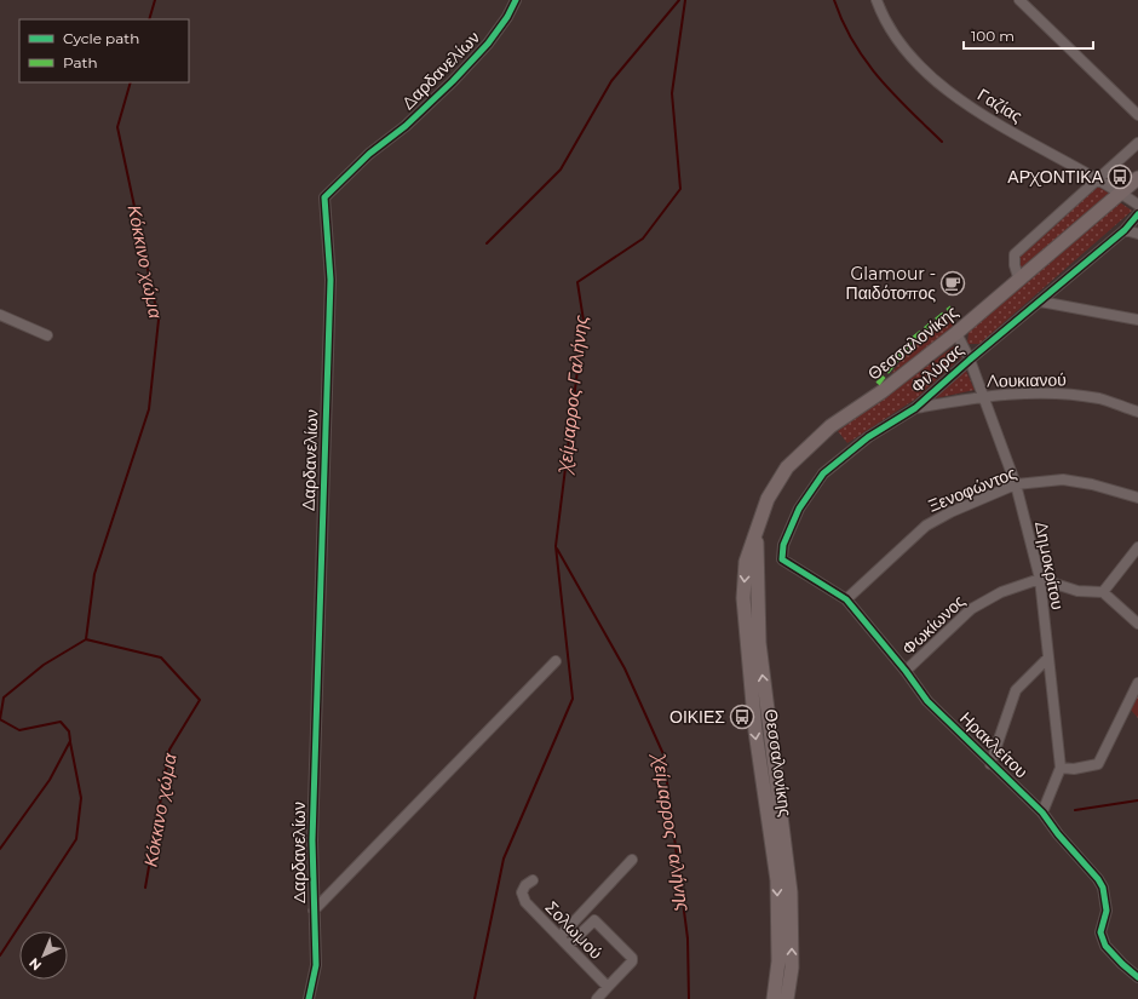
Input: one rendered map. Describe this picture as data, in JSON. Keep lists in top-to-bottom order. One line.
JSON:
{"streets":{"main road":["Θεσσαλονίκης"],"street":["Δαρδανελίων","Γαζίας","Φιλύρας","Λουκιανού","Ξενοφώντος","Δημοκρίτου","Φωκίωνος","Ηρακλείτου","Σολωμού"]},"crossings":[["Γαζίας","Θεσσαλονίκης"],["Θεσσαλονίκης","Δημοκρίτου"],["Φιλύρας","Λουκιανού"],["Φιλύρας","Δημοκρίτου"],["Φιλύρας","Ηρακλείτου"],["Λουκιανού","Δημοκρίτου"],["Ξενοφώντος","Δημοκρίτου"],["Ξενοφώντος","Ηρακλείτου"],["Δημοκρίτου","Φωκίωνος"],["Δημοκρίτου","Ηρακλείτου"],["Φωκίωνος","Ηρακλείτου"]],"water":["Κόκκινο χώμα","Χείμαρρος Γαλήνης"],"places":{"bus stop":["ΑΡΧΟΝΤΙΚΑ","ΟΙΚΙΕΣ"],"cafe":["Glamour - Παιδότοπος"]},"legend":["Cycle path","Path"],"scale_bar":"100 m","north":"bottom left"}
